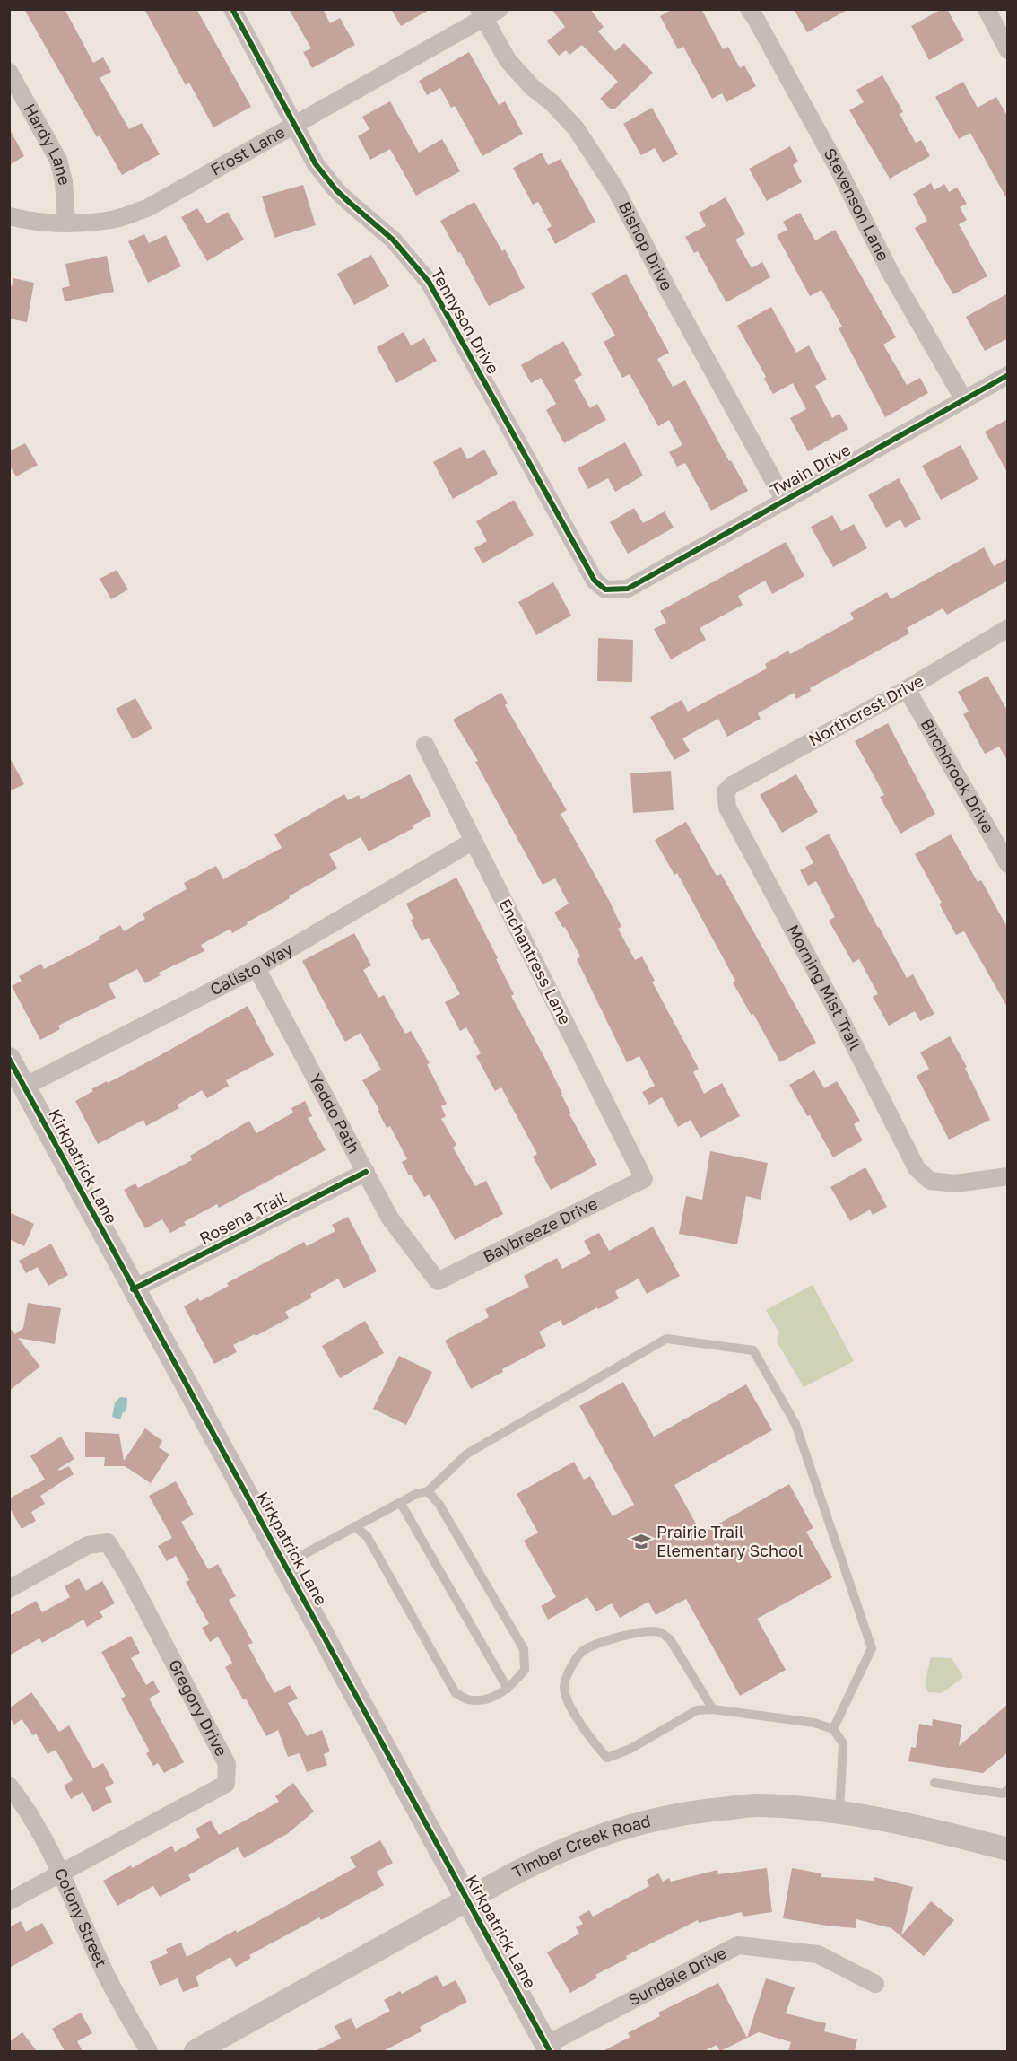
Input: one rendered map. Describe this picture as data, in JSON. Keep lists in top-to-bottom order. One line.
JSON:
{"streets":{"street":["Hardy Lane","Frost Lane","Stevenson Lane","Bishop Drive","Tennyson Drive","Twain Drive","Northcrest Drive","Birchbrook Drive","Enchantress Lane","Calisto Way","Morning Mist Trail","Yeddo Path","Kirkpatrick Lane","Rosena Trail","Baybreeze Drive","Gregory Drive","Timber Creek Road","Colony Street","Sundale Drive"]},"crossings":[["Hardy Lane","Frost Lane"],["Frost Lane","Bishop Drive"],["Frost Lane","Tennyson Drive"],["Stevenson Lane","Twain Drive"],["Bishop Drive","Twain Drive"],["Tennyson Drive","Twain Drive"],["Northcrest Drive","Birchbrook Drive"],["Northcrest Drive","Morning Mist Trail"],["Enchantress Lane","Calisto Way"],["Enchantress Lane","Baybreeze Drive"],["Calisto Way","Yeddo Path"],["Calisto Way","Kirkpatrick Lane"],["Yeddo Path","Rosena Trail"],["Yeddo Path","Baybreeze Drive"],["Kirkpatrick Lane","Rosena Trail"],["Kirkpatrick Lane","Timber Creek Road"],["Kirkpatrick Lane","Sundale Drive"],["Gregory Drive","Colony Street"]],"places":{"school or university":["Prairie Trail Elementary School"]}}
